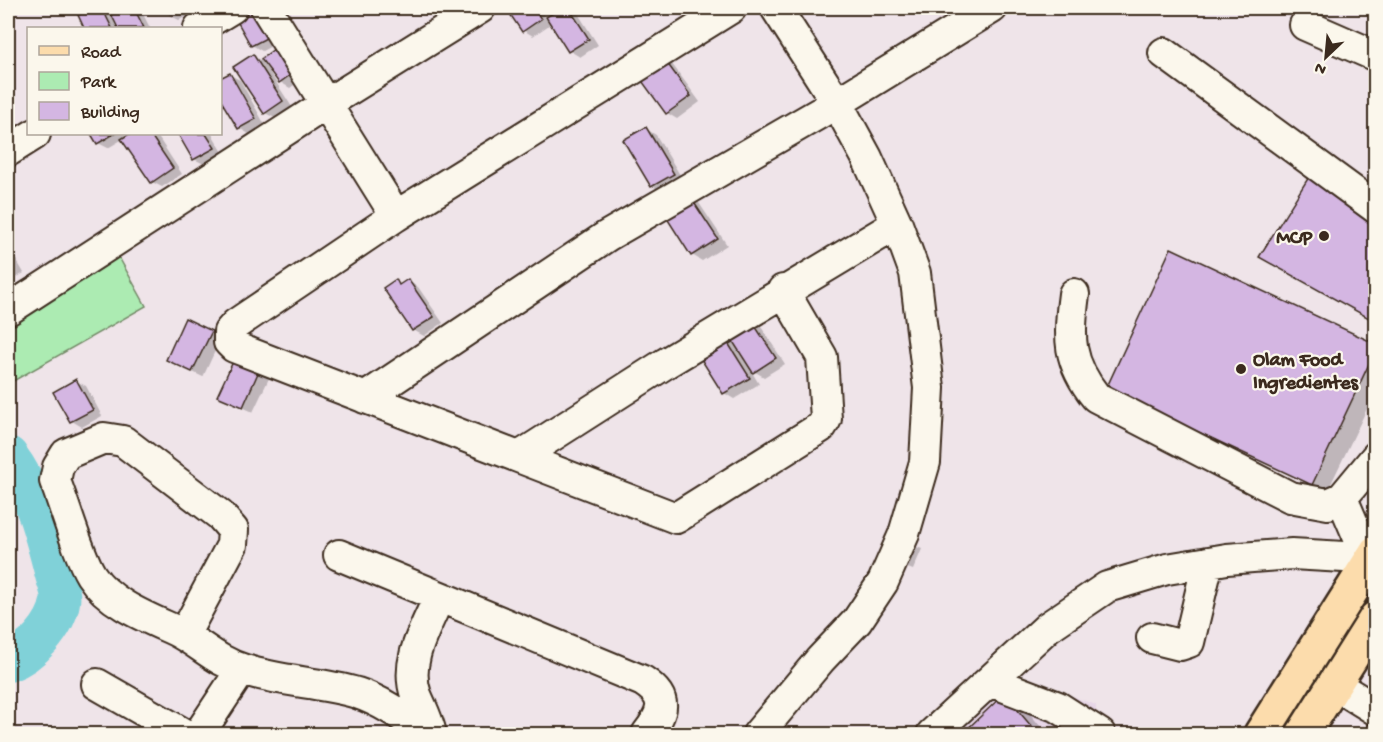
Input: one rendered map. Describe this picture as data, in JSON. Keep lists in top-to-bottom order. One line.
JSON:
{"places":["MCP","Olam Food Ingredientes"],"legend":["Road","Park","Building"],"north":"bottom left"}
